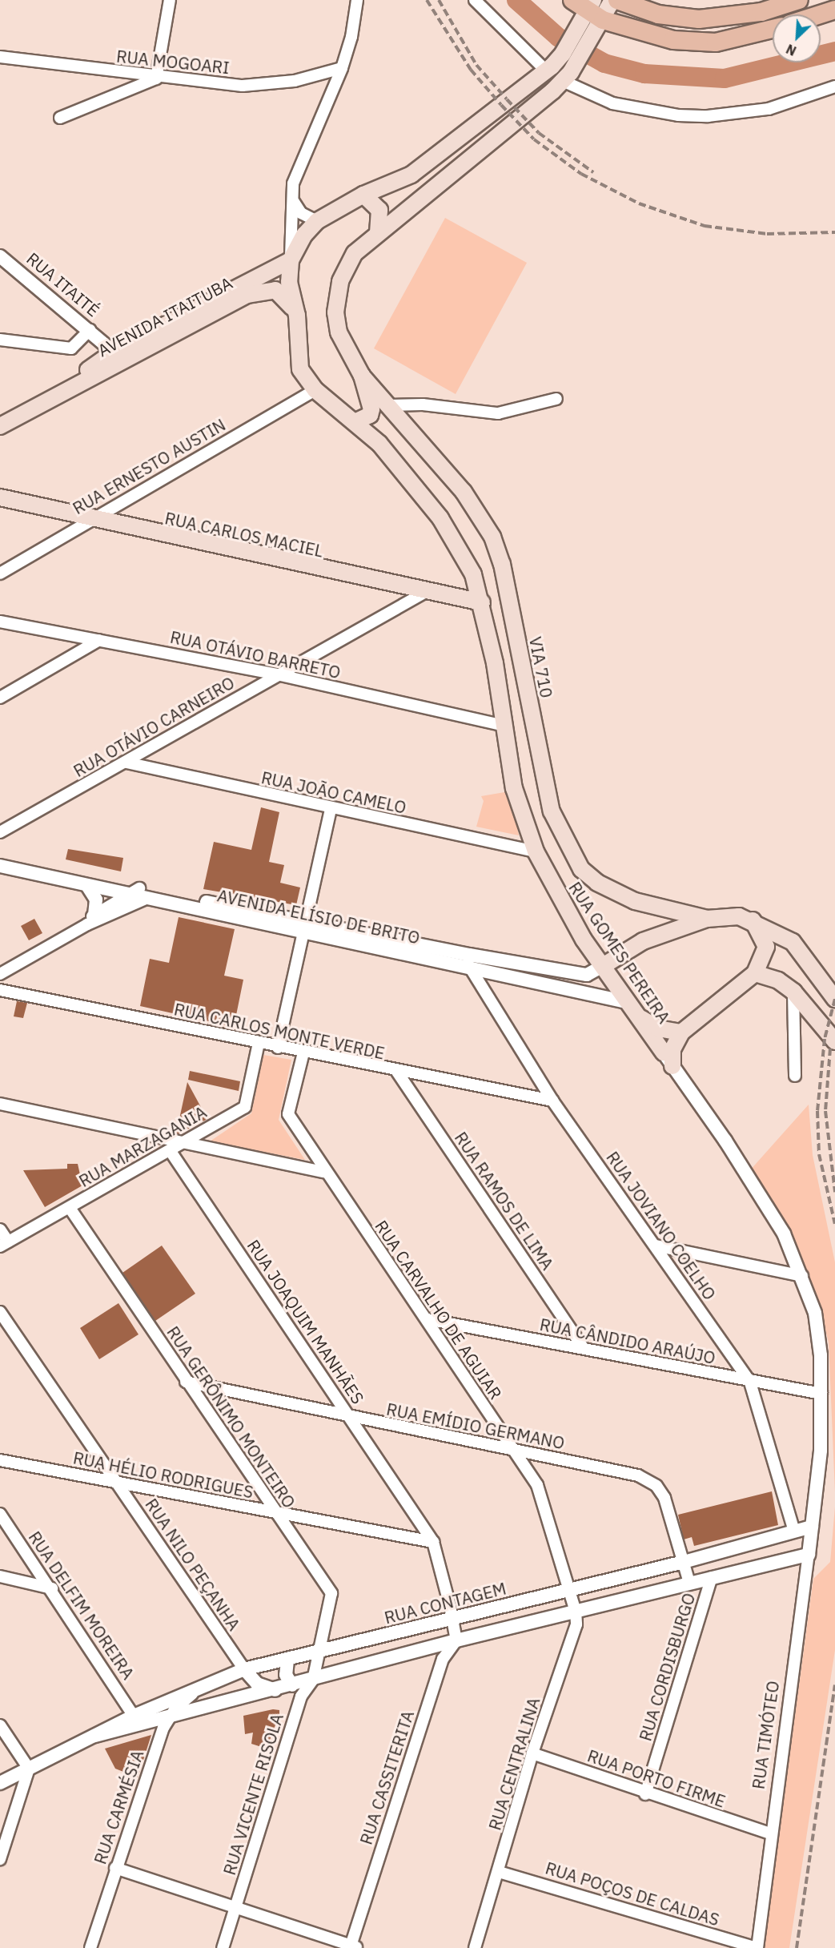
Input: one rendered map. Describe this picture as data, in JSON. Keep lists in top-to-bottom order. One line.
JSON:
{"streets":{"main road":["AVENIDA ITAITUBA","RUA CARLOS MACIEL","VIA 710","RUA GOMES PEREIRA"],"street":["RUA MOGOARI","RUA ITAITÉ","RUA ERNESTO AUSTIN","RUA OTÁVIO BARRETO","RUA OTÁVIO CARNEIRO","RUA JOÃO CAMELO","AVENIDA ELÍSIO DE BRITO","RUA CARLOS MONTE VERDE","RUA MARZAGANIA","RUA RAMOS DE LIMA","RUA JOVIANO COELHO","RUA CARVALHO DE AGUIAR","RUA JOAQUIM MANHÃES","RUA CÂNDIDO ARAÚJO","RUA GERÔNIMO MONTEIRO","RUA EMÍDIO GERMANO","RUA HÉLIO RODRIGUES","RUA NILO PEÇANHA","RUA CONTAGEM","RUA DELFIM MOREIRA","RUA CORDISBURGO","RUA TIMÓTEO","RUA CENTRALINA","RUA CASSITERITA","RUA PORTO FIRME","RUA VICENTE RISOLA","RUA CARMÉSIA","RUA POÇOS DE CALDAS"]},"crossings":[["RUA ITAITÉ","AVENIDA ITAITUBA"],["AVENIDA ITAITUBA","RUA GOMES PEREIRA"],["RUA ERNESTO AUSTIN","RUA CARLOS MACIEL"],["RUA ERNESTO AUSTIN","RUA GOMES PEREIRA"],["RUA CARLOS MACIEL","RUA OTÁVIO CARNEIRO"],["RUA CARLOS MACIEL","RUA GOMES PEREIRA"],["RUA OTÁVIO BARRETO","RUA OTÁVIO CARNEIRO"],["RUA OTÁVIO BARRETO","RUA GOMES PEREIRA"],["RUA OTÁVIO CARNEIRO","RUA JOÃO CAMELO"],["RUA JOÃO CAMELO","RUA GOMES PEREIRA"],["AVENIDA ELÍSIO DE BRITO","RUA GOMES PEREIRA"],["AVENIDA ELÍSIO DE BRITO","RUA JOVIANO COELHO"],["RUA GOMES PEREIRA","RUA CÂNDIDO ARAÚJO"],["RUA GOMES PEREIRA","RUA CONTAGEM"],["RUA GOMES PEREIRA","RUA TIMÓTEO"],["RUA CARLOS MONTE VERDE","RUA MARZAGANIA"],["RUA CARLOS MONTE VERDE","RUA RAMOS DE LIMA"],["RUA CARLOS MONTE VERDE","RUA JOVIANO COELHO"],["RUA CARLOS MONTE VERDE","RUA CARVALHO DE AGUIAR"],["RUA MARZAGANIA","RUA JOAQUIM MANHÃES"],["RUA MARZAGANIA","RUA GERÔNIMO MONTEIRO"],["RUA RAMOS DE LIMA","RUA CÂNDIDO ARAÚJO"],["RUA JOVIANO COELHO","RUA CÂNDIDO ARAÚJO"],["RUA JOVIANO COELHO","RUA CONTAGEM"],["RUA CARVALHO DE AGUIAR","RUA CÂNDIDO ARAÚJO"],["RUA CARVALHO DE AGUIAR","RUA EMÍDIO GERMANO"],["RUA CARVALHO DE AGUIAR","RUA CONTAGEM"],["RUA CARVALHO DE AGUIAR","RUA CENTRALINA"],["RUA JOAQUIM MANHÃES","RUA EMÍDIO GERMANO"],["RUA JOAQUIM MANHÃES","RUA HÉLIO RODRIGUES"],["RUA JOAQUIM MANHÃES","RUA CONTAGEM"],["RUA GERÔNIMO MONTEIRO","RUA EMÍDIO GERMANO"],["RUA GERÔNIMO MONTEIRO","RUA HÉLIO RODRIGUES"],["RUA GERÔNIMO MONTEIRO","RUA CONTAGEM"],["RUA GERÔNIMO MONTEIRO","RUA VICENTE RISOLA"],["RUA EMÍDIO GERMANO","RUA CONTAGEM"],["RUA HÉLIO RODRIGUES","RUA NILO PEÇANHA"],["RUA NILO PEÇANHA","RUA CONTAGEM"],["RUA CONTAGEM","RUA DELFIM MOREIRA"],["RUA CONTAGEM","RUA CORDISBURGO"],["RUA CONTAGEM","RUA TIMÓTEO"],["RUA CONTAGEM","RUA CENTRALINA"],["RUA CONTAGEM","RUA CASSITERITA"],["RUA CONTAGEM","RUA VICENTE RISOLA"],["RUA CONTAGEM","RUA CARMÉSIA"],["RUA CORDISBURGO","RUA PORTO FIRME"],["RUA TIMÓTEO","RUA PORTO FIRME"],["RUA TIMÓTEO","RUA POÇOS DE CALDAS"],["RUA CENTRALINA","RUA PORTO FIRME"],["RUA CENTRALINA","RUA POÇOS DE CALDAS"]],"north":"bottom left"}
